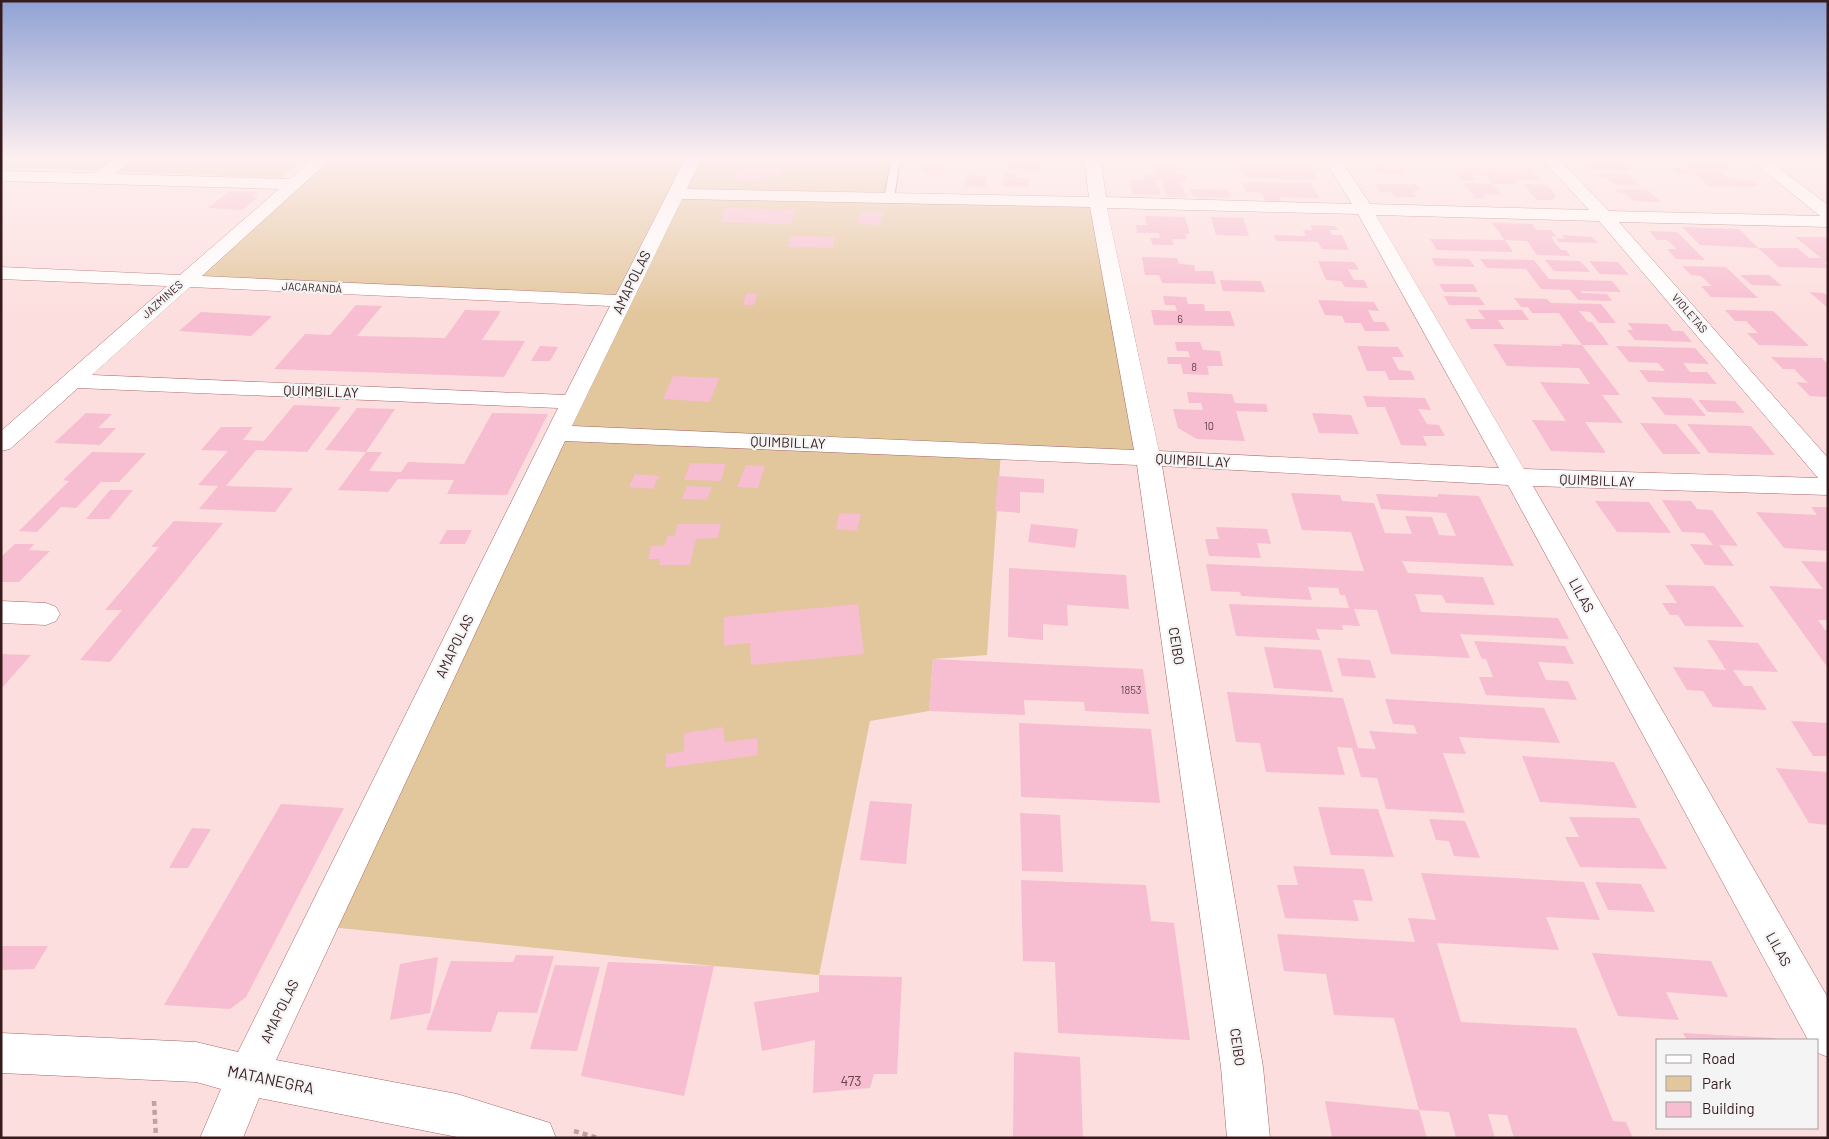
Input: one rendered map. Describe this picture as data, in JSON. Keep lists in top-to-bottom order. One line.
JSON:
{"streets":{"street":["AMAPOLAS","JACARANDÁ","JAZMINES","VIOLETAS","QUIMBILLAY","LILAS","CEIBO","MATANEGRA"]},"crossings":[["AMAPOLAS","JACARANDÁ"],["AMAPOLAS","QUIMBILLAY"],["AMAPOLAS","MATANEGRA"],["JACARANDÁ","JAZMINES"],["JAZMINES","QUIMBILLAY"],["QUIMBILLAY","LILAS"],["QUIMBILLAY","CEIBO"]],"house_numbers":["6","8","10","1853","473"],"legend":["Road","Park","Building"]}
